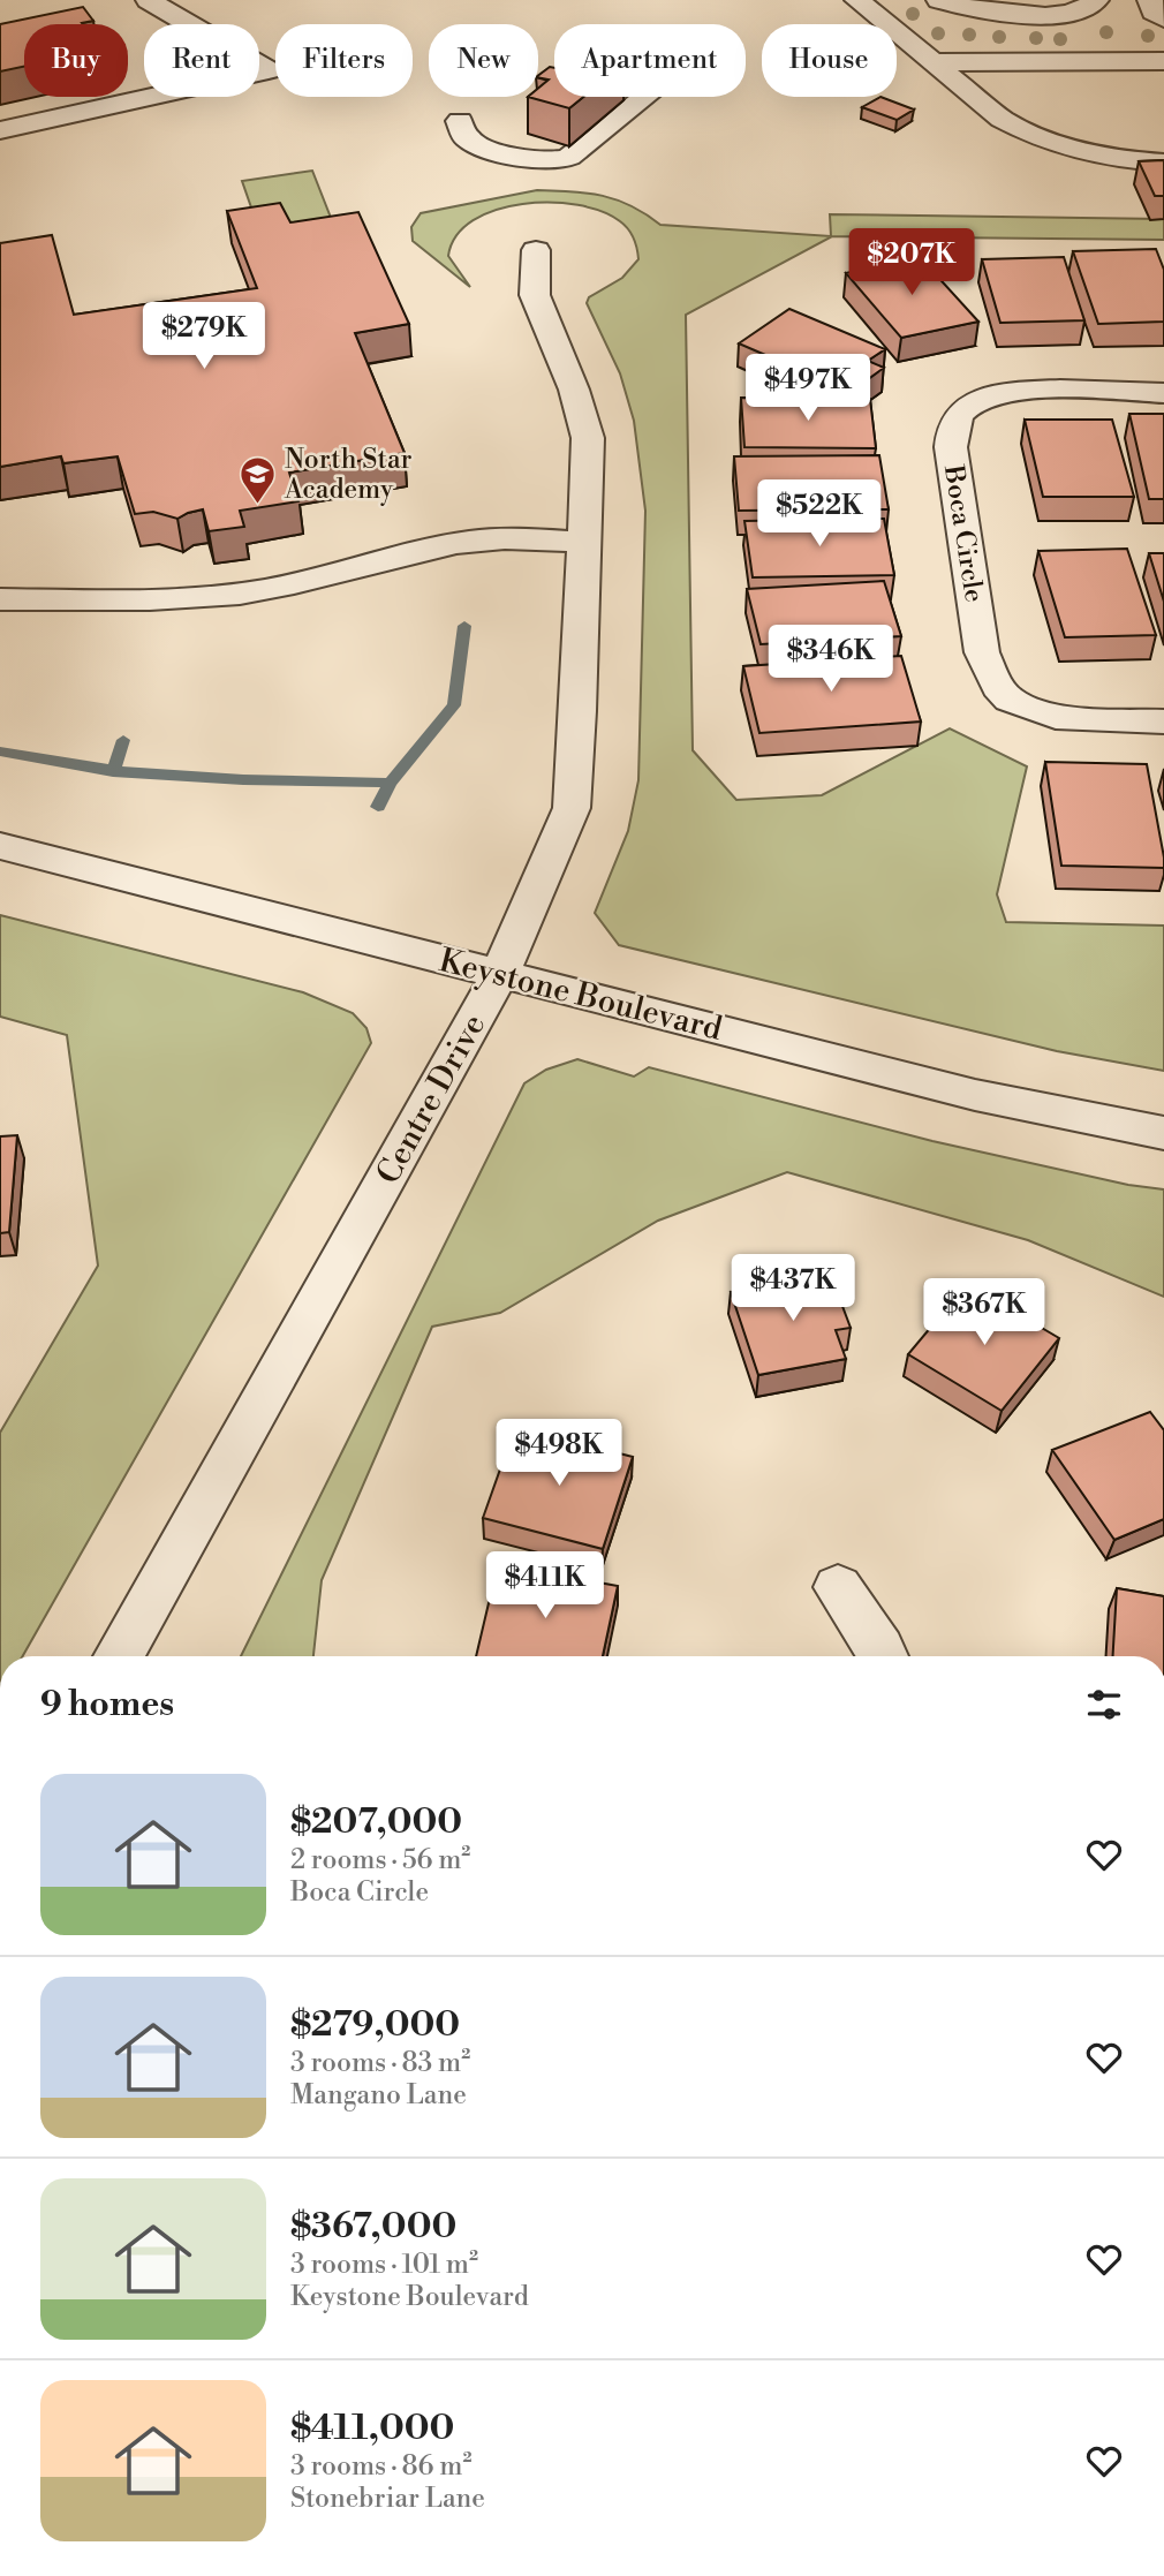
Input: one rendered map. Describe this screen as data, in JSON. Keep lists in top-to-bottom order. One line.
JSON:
{"streets":{"street":["Boca Circle","Keystone Boulevard","Centre Drive"]},"crossings":[["Keystone Boulevard","Centre Drive"]],"places":{"school or university":["North Star Academy"]},"page":{"chip":["Buy","Rent","Filters","New","Apartment","House"],"price":["$207K","$279K","$497K","$522K","$346K","$437K","$367K","$498K","$411K"],"heading":"9 homes","list":[{"name":"$207,000","note":"2 rooms · 56 m² · Boca Circle"},{"name":"$279,000","note":"3 rooms · 83 m² · Mangano Lane"},{"name":"$367,000","note":"3 rooms · 101 m² · Keystone Boulevard"},{"name":"$411,000","note":"3 rooms · 86 m² · Stonebriar Lane"}]}}
